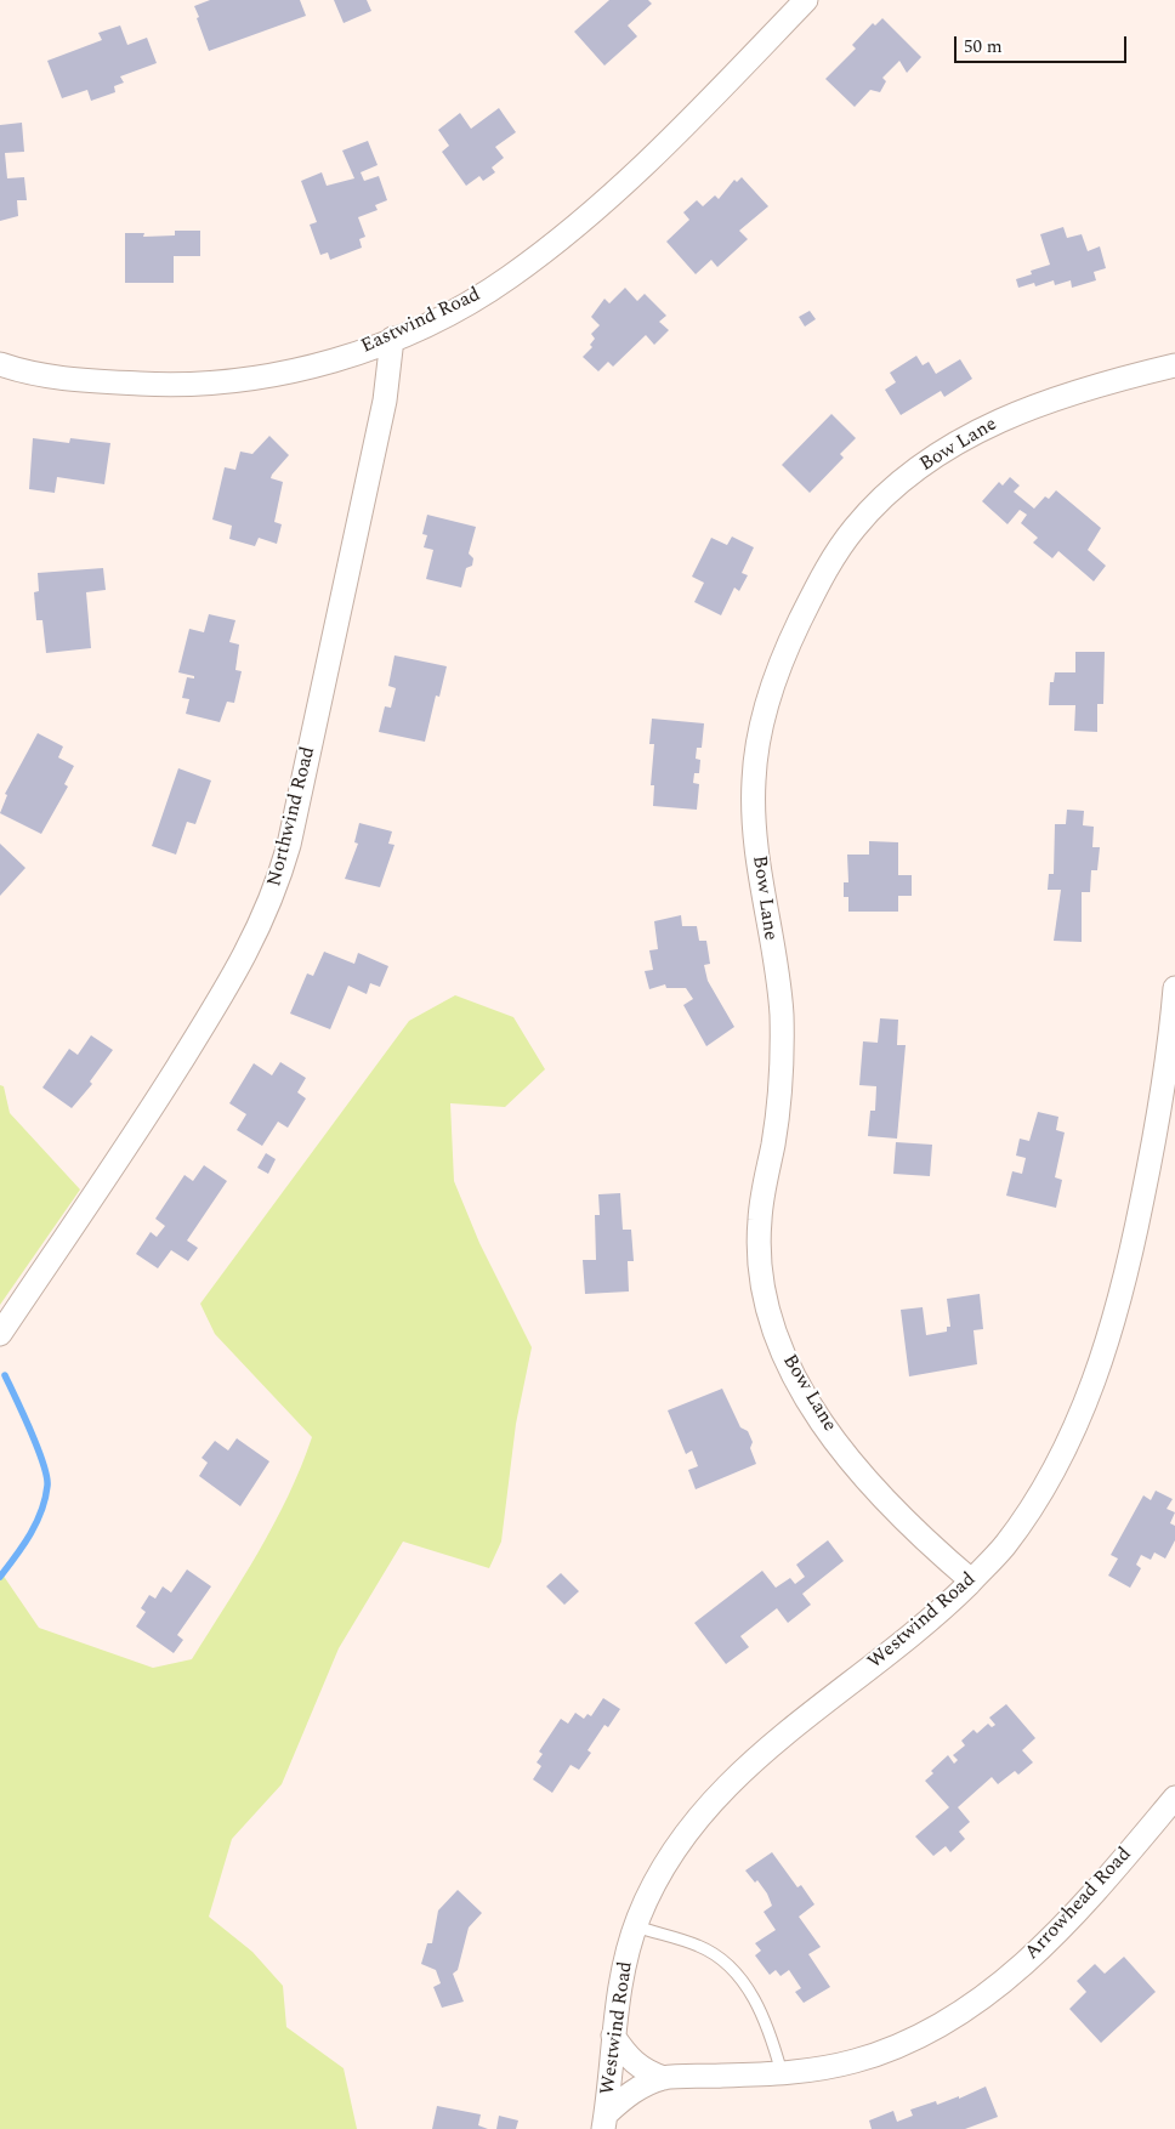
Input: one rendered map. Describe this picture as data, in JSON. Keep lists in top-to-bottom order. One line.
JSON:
{"streets":{"street":["Eastwind Road","Bow Lane","Northwind Road","Westwind Road","Arrowhead Road"]},"crossings":[["Eastwind Road","Northwind Road"],["Bow Lane","Westwind Road"],["Westwind Road","Arrowhead Road"]],"scale_bar":"50 m"}
